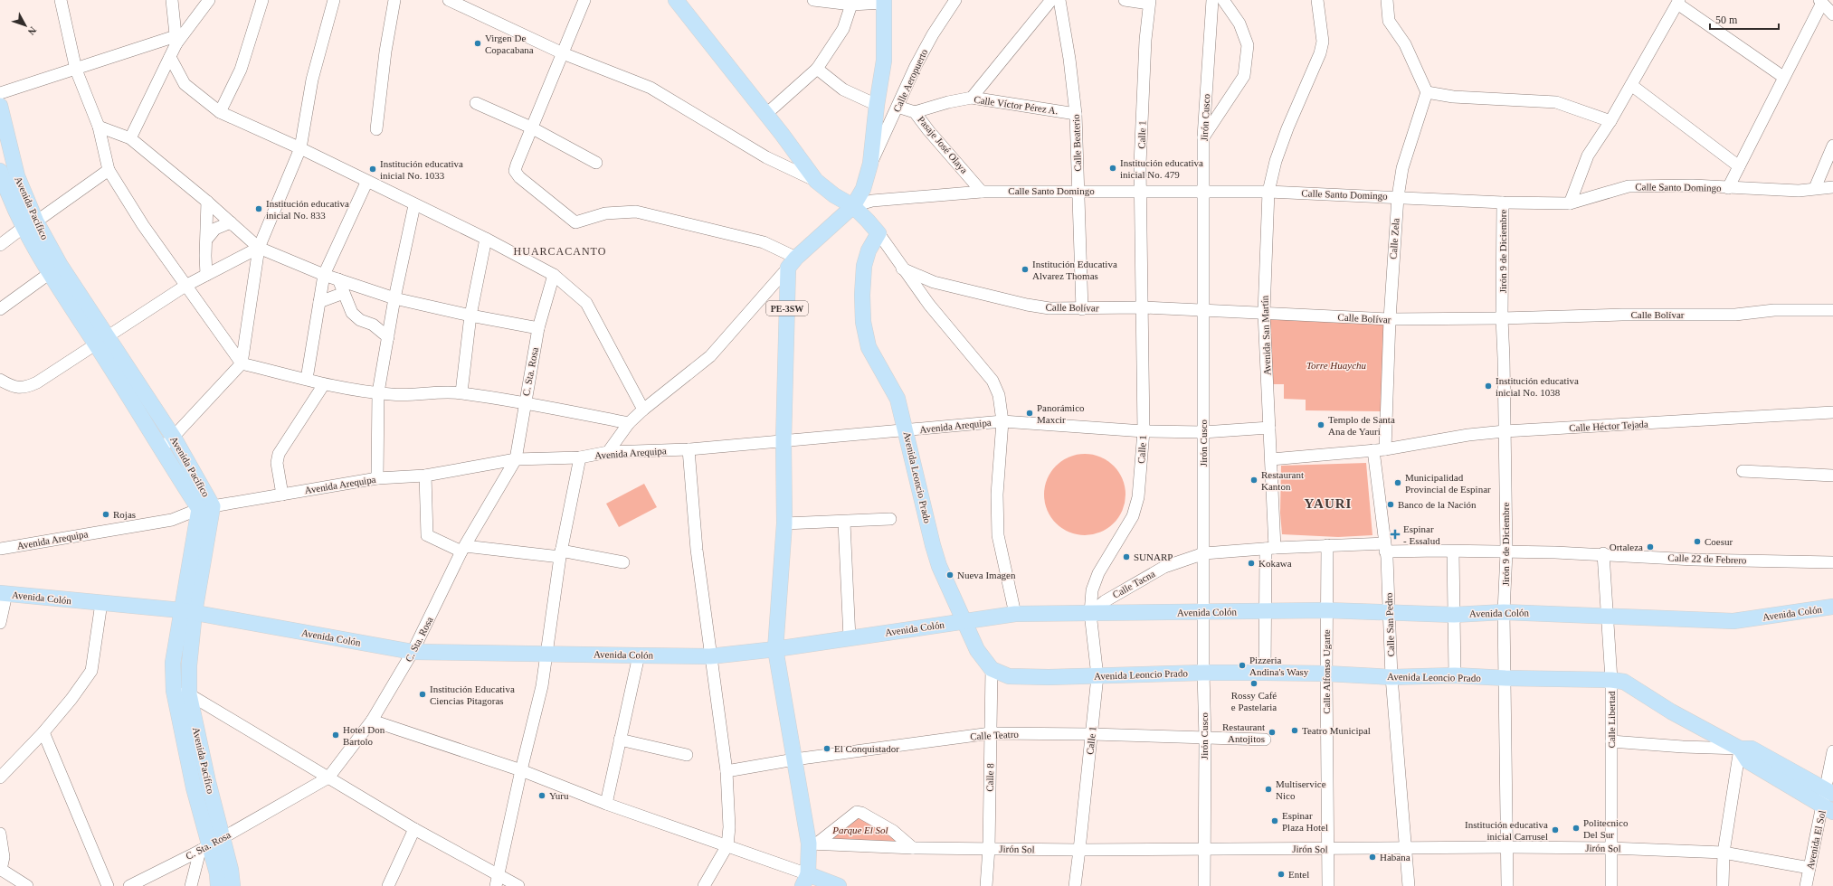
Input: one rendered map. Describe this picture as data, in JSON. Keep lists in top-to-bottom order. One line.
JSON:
{"streets":{"main road":["Avenida Pacifico","PE-3SW","Avenida Leoncio Prado","Avenida Colón"],"street":["Calle Aeropuerto","Calle Víctor Pérez A.","Jirón Cusco","Calle 1","Calle Beaterio","Pasaje José Olaya","Calle Santo Domingo","Calle Zela","Jirón 9 de Diciembre","Calle Bolívar","Avenida San Martín","C. Sta. Rosa","Avenida Arequipa","Calle Héctor Tejada","Calle 22 de Febrero","Calle Tacna","Calle San Pedro","Calle Alfonso Ugarte","Calle Libertad","Calle Teatro","Calle 8","Avenida El Sol","Jirón Sol"]},"crossings":[["Calle Aeropuerto","Pasaje José Olaya"],["Calle Víctor Pérez A.","Calle Beaterio"],["Calle Víctor Pérez A.","Pasaje José Olaya"],["Jirón Cusco","Calle Santo Domingo"],["Jirón Cusco","Calle Bolívar"],["Jirón Cusco","Avenida Arequipa"],["Jirón Cusco","Avenida Leoncio Prado"],["Jirón Cusco","Calle Tacna"],["Jirón Cusco","Avenida Colón"],["Jirón Cusco","Calle Teatro"],["Jirón Cusco","Jirón Sol"],["Calle 1","Calle Santo Domingo"],["Calle 1","Calle Bolívar"],["Calle 1","Avenida Arequipa"],["Calle 1","Avenida Leoncio Prado"],["Calle 1","Calle Tacna"],["Calle 1","Avenida Colón"],["Calle 1","Calle Teatro"],["Calle 1","Jirón Sol"],["Calle Beaterio","Calle Santo Domingo"],["Calle Beaterio","Calle Bolívar"],["Pasaje José Olaya","Calle Santo Domingo"],["Calle Santo Domingo","Calle Zela"],["Calle Santo Domingo","Jirón 9 de Diciembre"],["Calle Santo Domingo","Avenida San Martín"],["Avenida Pacifico","C. Sta. Rosa"],["Avenida Pacifico","Avenida Arequipa"],["Avenida Pacifico","Avenida Colón"],["Calle Zela","Calle Bolívar"],["Calle Zela","Calle Héctor Tejada"],["Jirón 9 de Diciembre","Calle Bolívar"],["Jirón 9 de Diciembre","Calle Héctor Tejada"],["Jirón 9 de Diciembre","Avenida Leoncio Prado"],["Jirón 9 de Diciembre","Calle 22 de Febrero"],["Jirón 9 de Diciembre","Avenida Colón"],["Jirón 9 de Diciembre","Jirón Sol"],["Calle Bolívar","Avenida San Martín"],["PE-3SW","Avenida Arequipa"],["PE-3SW","Avenida Colón"],["Avenida San Martín","Avenida Arequipa"],["Avenida San Martín","Avenida Leoncio Prado"],["Avenida San Martín","Calle Tacna"],["Avenida San Martín","Avenida Colón"],["C. Sta. Rosa","Avenida Arequipa"],["C. Sta. Rosa","Avenida Colón"],["Avenida Arequipa","Avenida Leoncio Prado"],["Calle Héctor Tejada","Calle San Pedro"],["Avenida Leoncio Prado","Avenida Colón"],["Avenida Leoncio Prado","Calle San Pedro"],["Avenida Leoncio Prado","Calle Alfonso Ugarte"],["Avenida Leoncio Prado","Calle Libertad"],["Avenida Leoncio Prado","Calle 8"],["Avenida Leoncio Prado","Avenida El Sol"],["Calle 22 de Febrero","Calle Tacna"],["Calle 22 de Febrero","Calle San Pedro"],["Calle 22 de Febrero","Calle Alfonso Ugarte"],["Calle 22 de Febrero","Calle Libertad"],["Calle Tacna","Avenida Colón"],["Calle Tacna","Calle Alfonso Ugarte"],["Avenida Colón","Calle San Pedro"],["Avenida Colón","Calle Alfonso Ugarte"],["Avenida Colón","Calle Libertad"],["Calle San Pedro","Jirón Sol"],["Calle Alfonso Ugarte","Jirón Sol"],["Calle Libertad","Jirón Sol"],["Calle Teatro","Calle 8"],["Calle 8","Jirón Sol"],["Avenida El Sol","Jirón Sol"]],"districts":["HUARCACANTO","YAURI"],"parks":["Torre Huaychu","Parque El Sol"],"places":{"other":["Virgen De Copacabana","Institución educativa inicial No. 479","Institución educativa inicial No. 1033","Institución educativa inicial No. 833","Institución Educativa Alvarez Thomas","Institución educativa inicial No. 1038","Panorámico Maxcir","Templo de Santa Ana de Yauri","Restaurant Kanton","Municipalidad Provincial de Espinar","Banco de la Nación","Rojas","Coesur","Ortaleza","SUNARP","Kokawa","Nueva Imagen","Pizzeria Andina's Wasy","Rossy Café e Pastelaria","Institución Educativa Ciencias Pitagoras","Teatro Municipal","Restaurant Antojitos","Hotel Don Bartolo","El Conquistador","Multiservice Nico","Yuru","Espinar Plaza Hotel","Politecnico Del Sur","Institución educativa inicial Carrusel","Habana","Entel"],"health":["Espinar - Essalud"]},"scale_bar":"50 m","north":"bottom right"}
